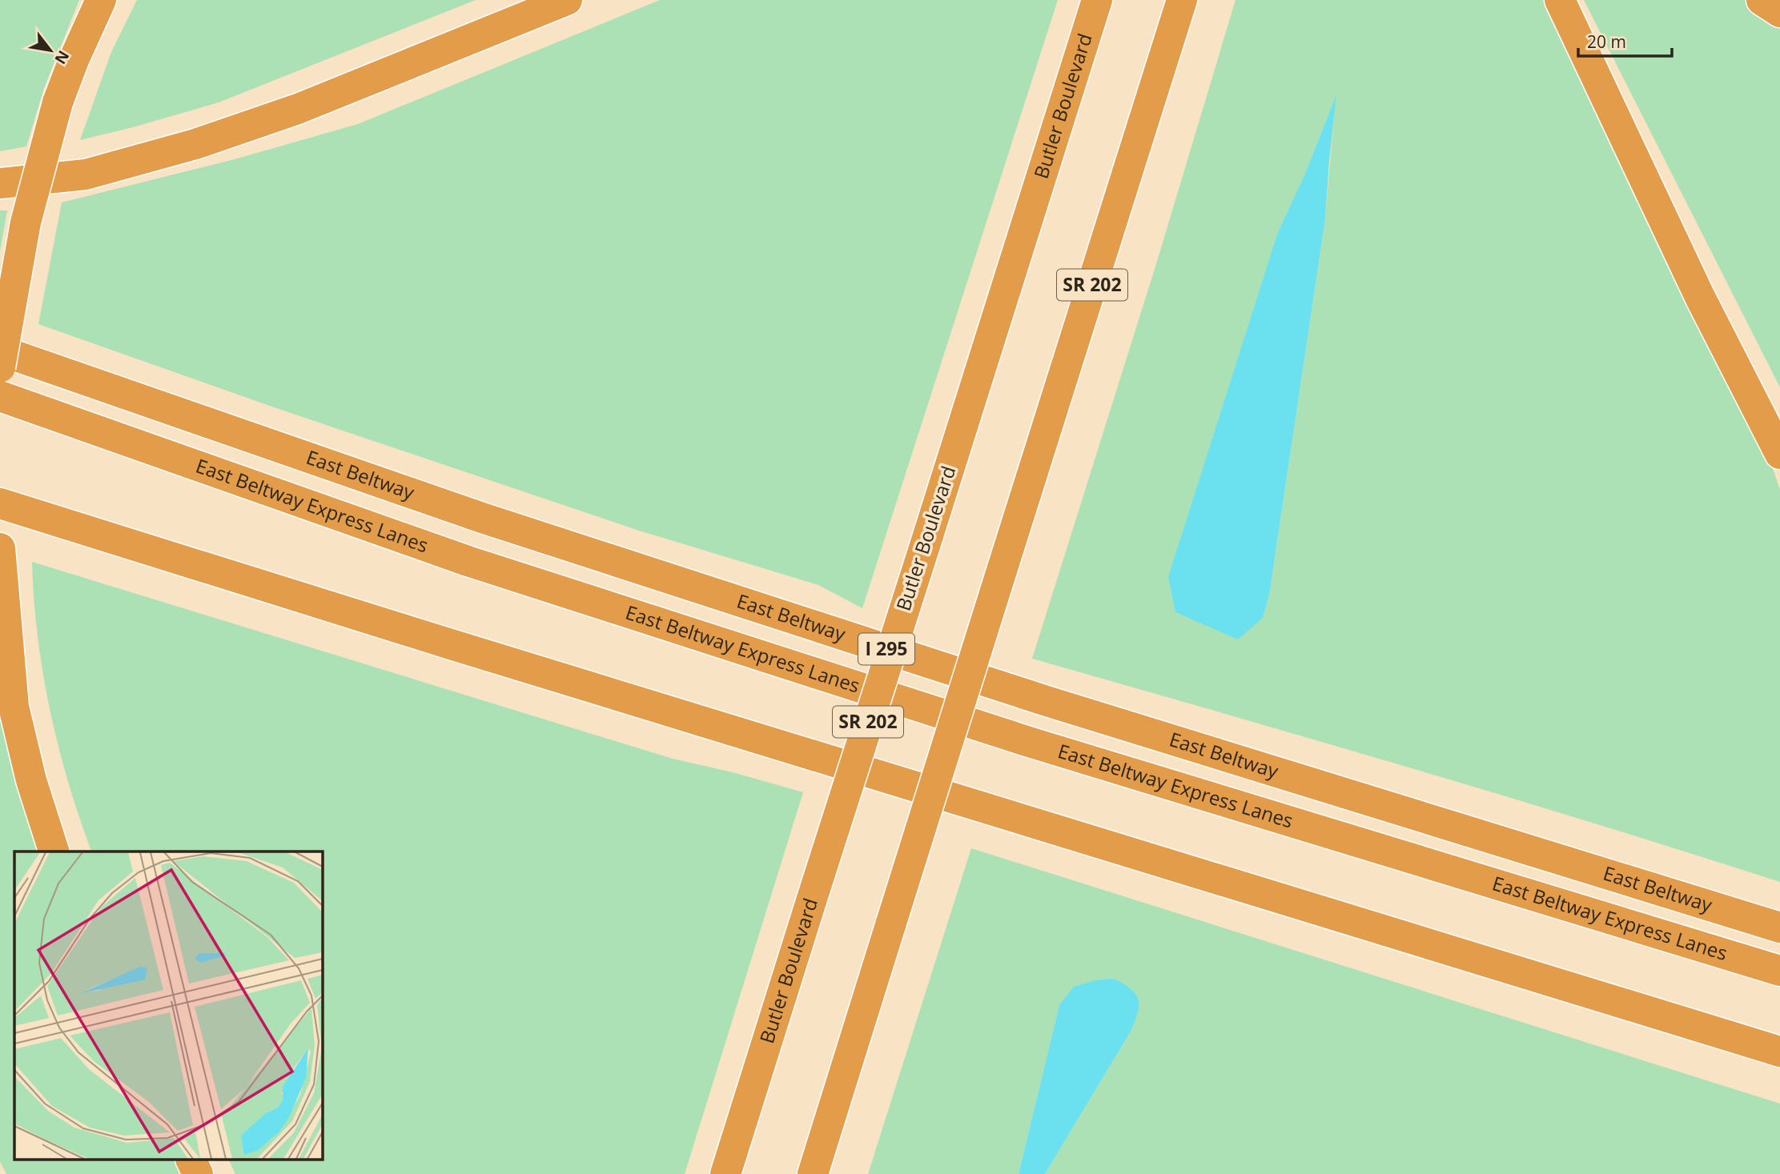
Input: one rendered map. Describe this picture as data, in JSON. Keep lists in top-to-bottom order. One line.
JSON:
{"streets":{"highway":["Butler Boulevard","SR 202","East Beltway","East Beltway Express Lanes","I 295"]},"scale_bar":"20 m","north":"bottom right"}
